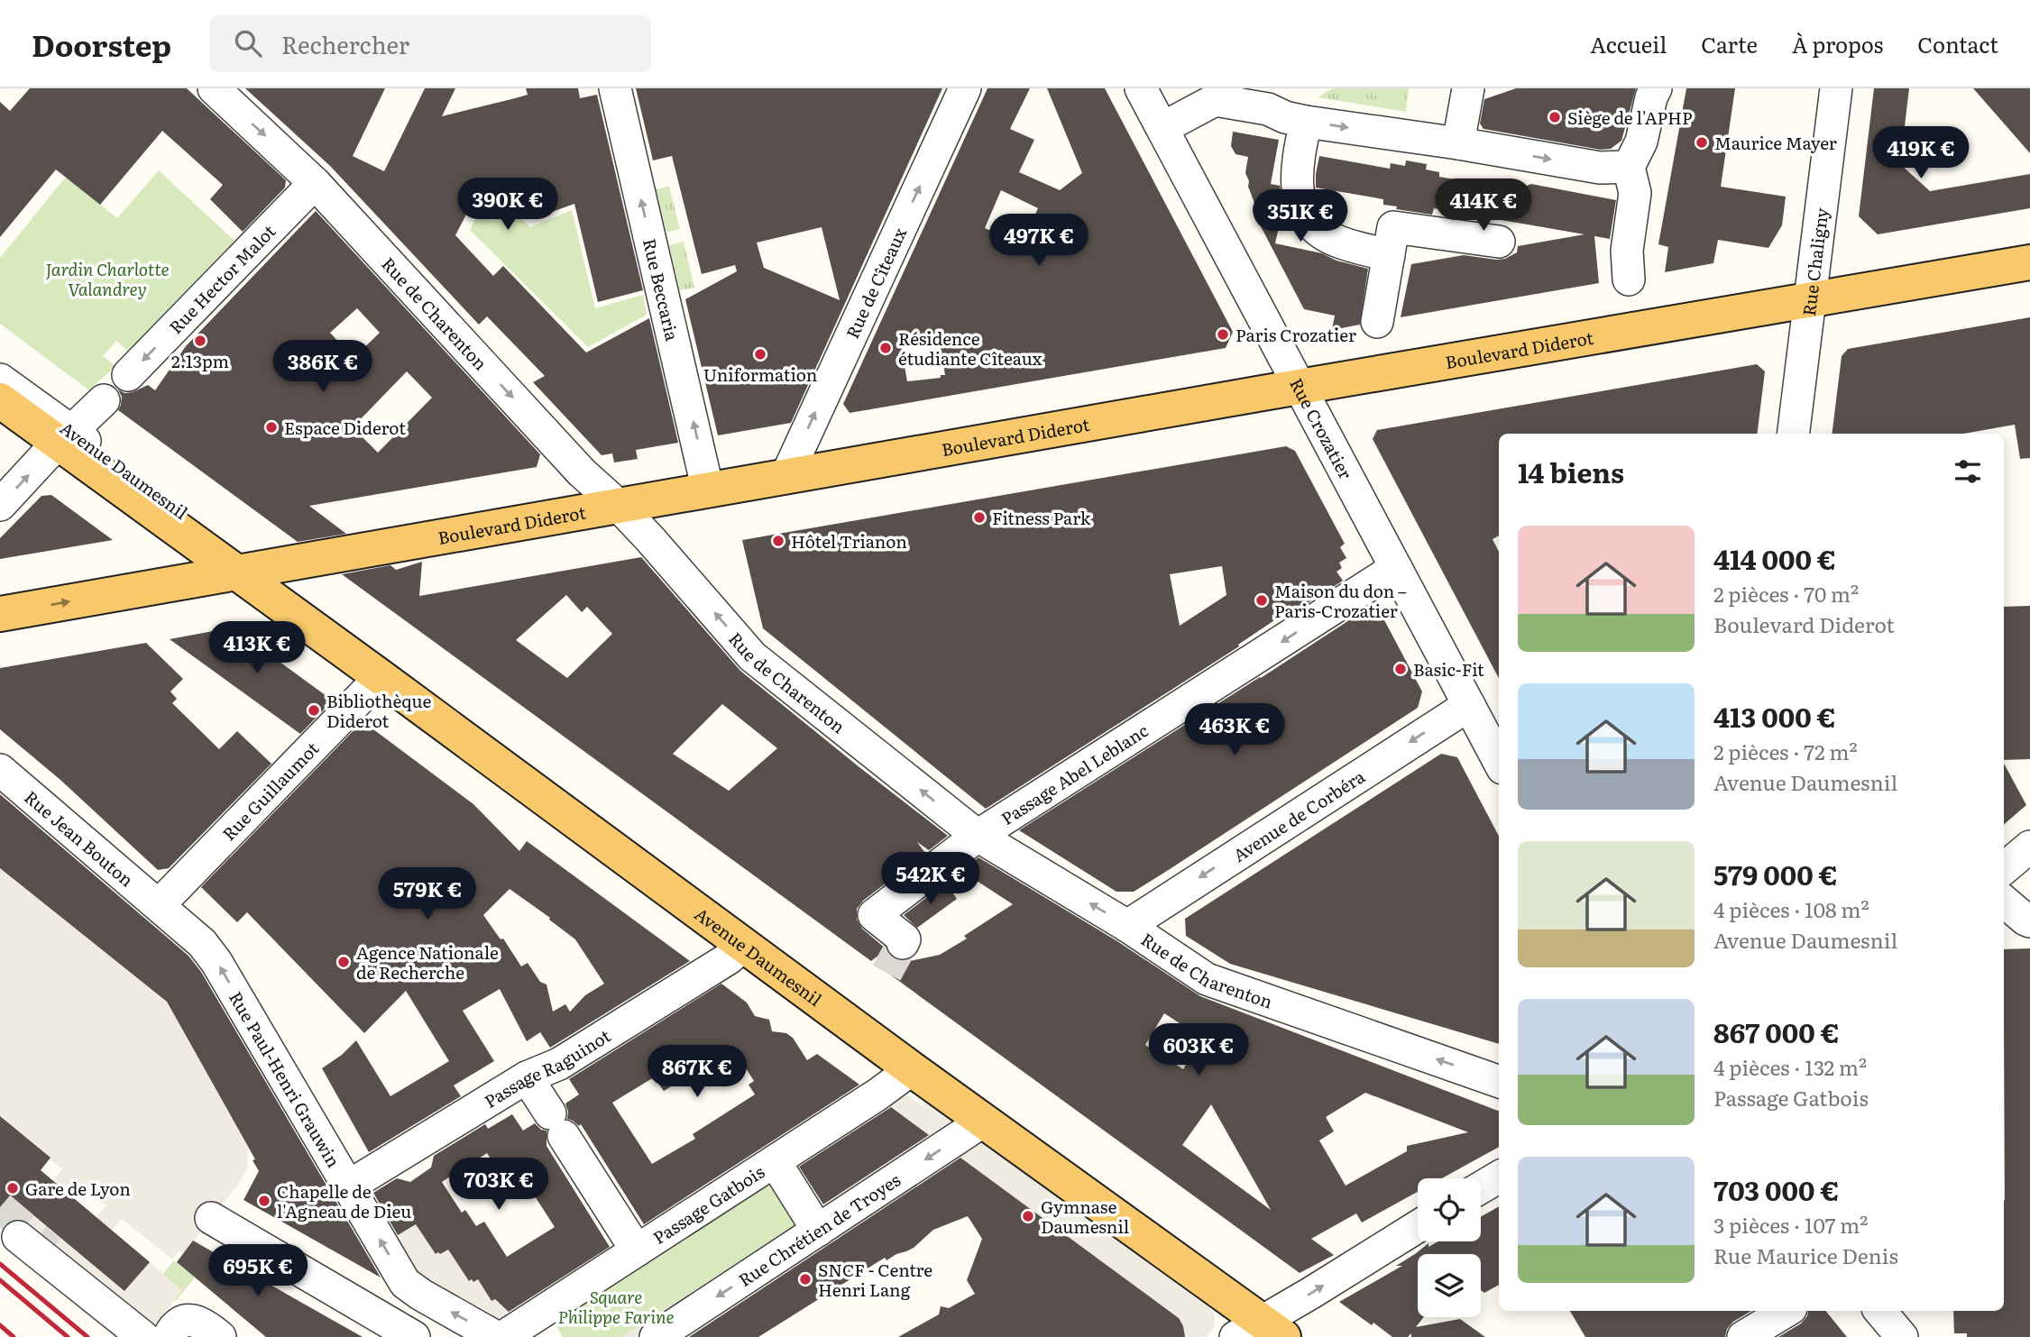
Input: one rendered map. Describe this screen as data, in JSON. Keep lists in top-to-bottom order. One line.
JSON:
{"streets":{"main road":["Boulevard Diderot","Avenue Daumesnil"],"street":["Rue Chaligny","Rue Hector Malot","Rue de Cîteaux","Rue Beccaria","Rue de Charenton","Rue Crozatier","Passage Abel Leblanc","Rue Guillaumot","Avenue de Corbéra","Rue Jean Bouton","Passage Raguinot","Rue Paul-Henri Grauwin","Passage Gatbois","Rue Chrétien de Troyes"]},"crossings":[["Rue Chaligny","Boulevard Diderot"],["Rue Hector Malot","Rue de Charenton"],["Rue de Cîteaux","Boulevard Diderot"],["Rue Beccaria","Boulevard Diderot"],["Rue de Charenton","Boulevard Diderot"],["Rue de Charenton","Passage Abel Leblanc"],["Rue de Charenton","Avenue de Corbéra"],["Boulevard Diderot","Rue Crozatier"],["Boulevard Diderot","Avenue Daumesnil"],["Rue Crozatier","Passage Abel Leblanc"],["Rue Crozatier","Avenue de Corbéra"],["Avenue Daumesnil","Rue Guillaumot"],["Avenue Daumesnil","Passage Raguinot"],["Avenue Daumesnil","Passage Gatbois"],["Avenue Daumesnil","Rue Chrétien de Troyes"],["Rue Guillaumot","Rue Jean Bouton"],["Rue Guillaumot","Rue Paul-Henri Grauwin"],["Rue Jean Bouton","Rue Paul-Henri Grauwin"],["Passage Raguinot","Rue Paul-Henri Grauwin"]],"one_way":["Rue Hector Malot","Rue de Cîteaux","Rue Beccaria","Passage Abel Leblanc","Avenue de Corbéra","Rue Chrétien de Troyes"],"parks":["Jardin Charlotte Valandrey","Square Philippe Farine"],"places":["Siège de l'APHP","Maurice Mayer","Paris Crozatier","2.13pm","Résidence étudiante Cîteaux","Uniformation","Espace Diderot","Fitness Park","Hôtel Trianon","Maison du don – Paris-Crozatier","Basic-Fit","Bibliothèque Diderot","Agence Nationale de Recherche","Gare de Lyon","Chapelle de l'Agneau de Dieu","Gymnase Daumesnil","SNCF - Centre Henri Lang"],"page":{"header":"Doorstep","search":"Rechercher","nav":["Accueil","Carte","À propos","Contact"],"price":["419K €","390K €","414K €","351K €","497K €","386K €","413K €","463K €","542K €","579K €","603K €","867K €","703K €","695K €"],"heading":"14 biens","list":[{"name":"414 000 €","note":"2 pièces · 70 m² · Boulevard Diderot"},{"name":"413 000 €","note":"2 pièces · 72 m² · Avenue Daumesnil"},{"name":"579 000 €","note":"4 pièces · 108 m² · Avenue Daumesnil"},{"name":"867 000 €","note":"4 pièces · 132 m² · Passage Gatbois"},{"name":"703 000 €","note":"3 pièces · 107 m² · Rue Maurice Denis"}]}}
